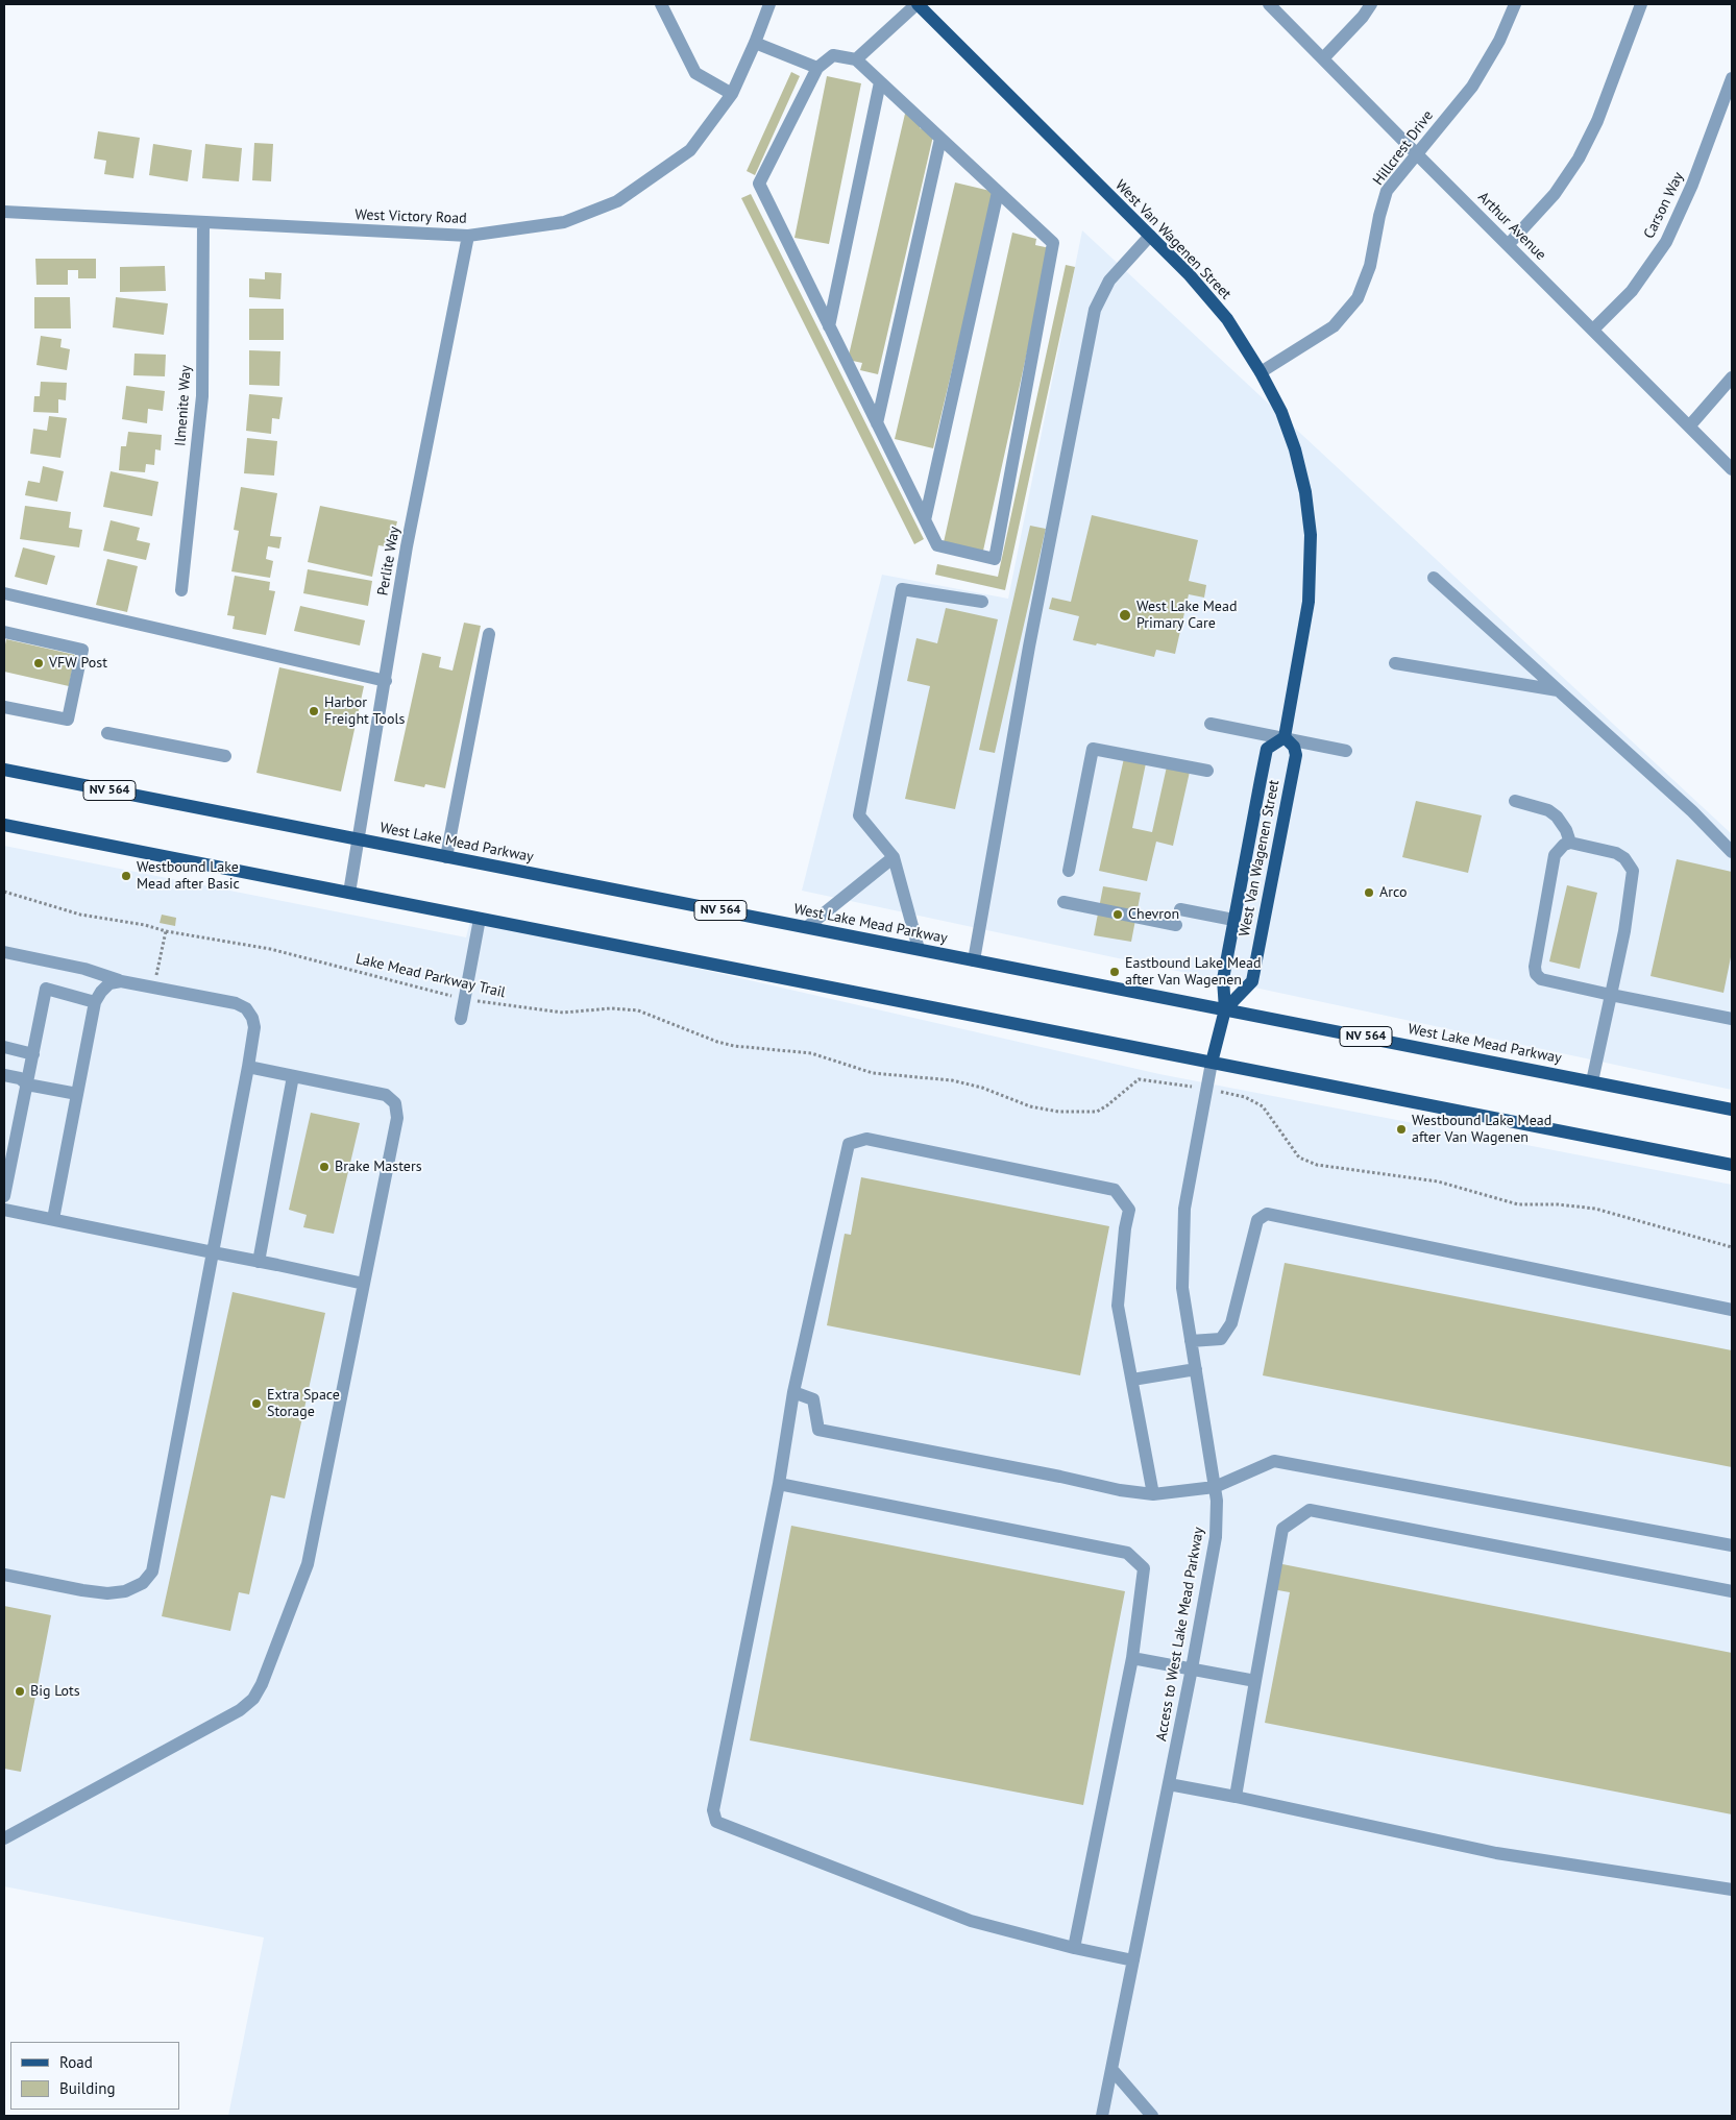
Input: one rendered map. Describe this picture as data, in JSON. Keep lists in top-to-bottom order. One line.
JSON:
{"streets":{"main road":["West Van Wagenen Street","NV 564","West Lake Mead Parkway"],"street":["Hillcrest Drive","Carson Way","West Victory Road","Arthur Avenue","Ilmenite Way","Perlite Way","Access to West Lake Mead Parkway"],"path":["Lake Mead Parkway Trail"]},"crossings":[["Hillcrest Drive","Arthur Avenue"],["Hillcrest Drive","West Van Wagenen Street"],["Carson Way","Arthur Avenue"],["West Victory Road","Ilmenite Way"],["West Victory Road","Perlite Way"],["West Van Wagenen Street","West Lake Mead Parkway"],["West Van Wagenen Street","Access to West Lake Mead Parkway"],["Perlite Way","West Lake Mead Parkway"],["Lake Mead Parkway Trail","Access to West Lake Mead Parkway"]],"places":["West Lake Mead Primary Care","VFW Post","Harbor Freight Tools","Westbound Lake Mead after Basic","Arco","Chevron","Eastbound Lake Mead after Van Wagenen","Westbound Lake Mead after Van Wagenen","Brake Masters","Extra Space Storage","Big Lots"],"legend":["Road","Building"]}
